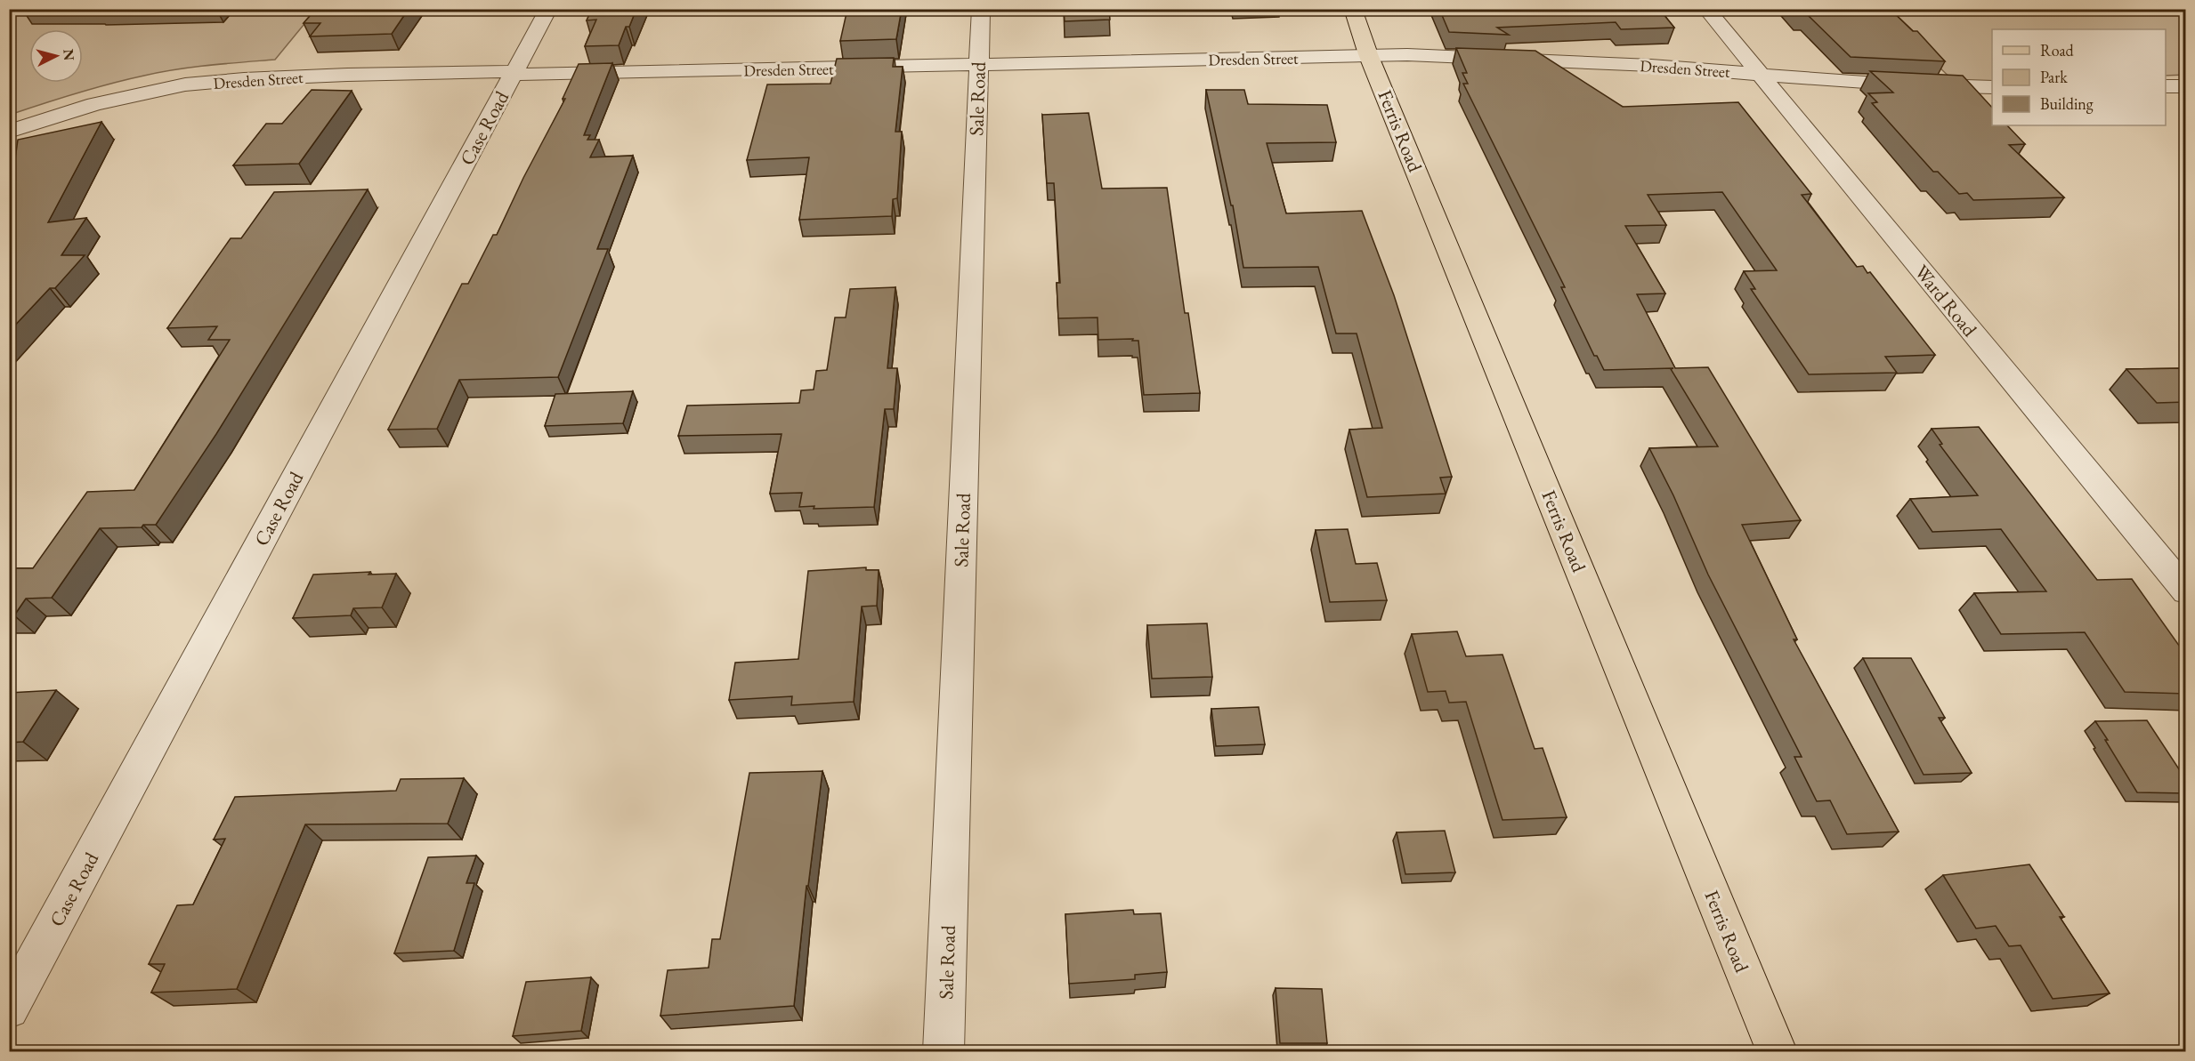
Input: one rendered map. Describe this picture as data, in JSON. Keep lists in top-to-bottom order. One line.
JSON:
{"streets":{"main road":["Ferris Road"],"street":["Dresden Street","Sale Road","Case Road","Ward Road"]},"crossings":[["Dresden Street","Sale Road"],["Dresden Street","Case Road"],["Dresden Street","Ferris Road"],["Dresden Street","Ward Road"]],"legend":["Road","Park","Building"],"north":"right"}
